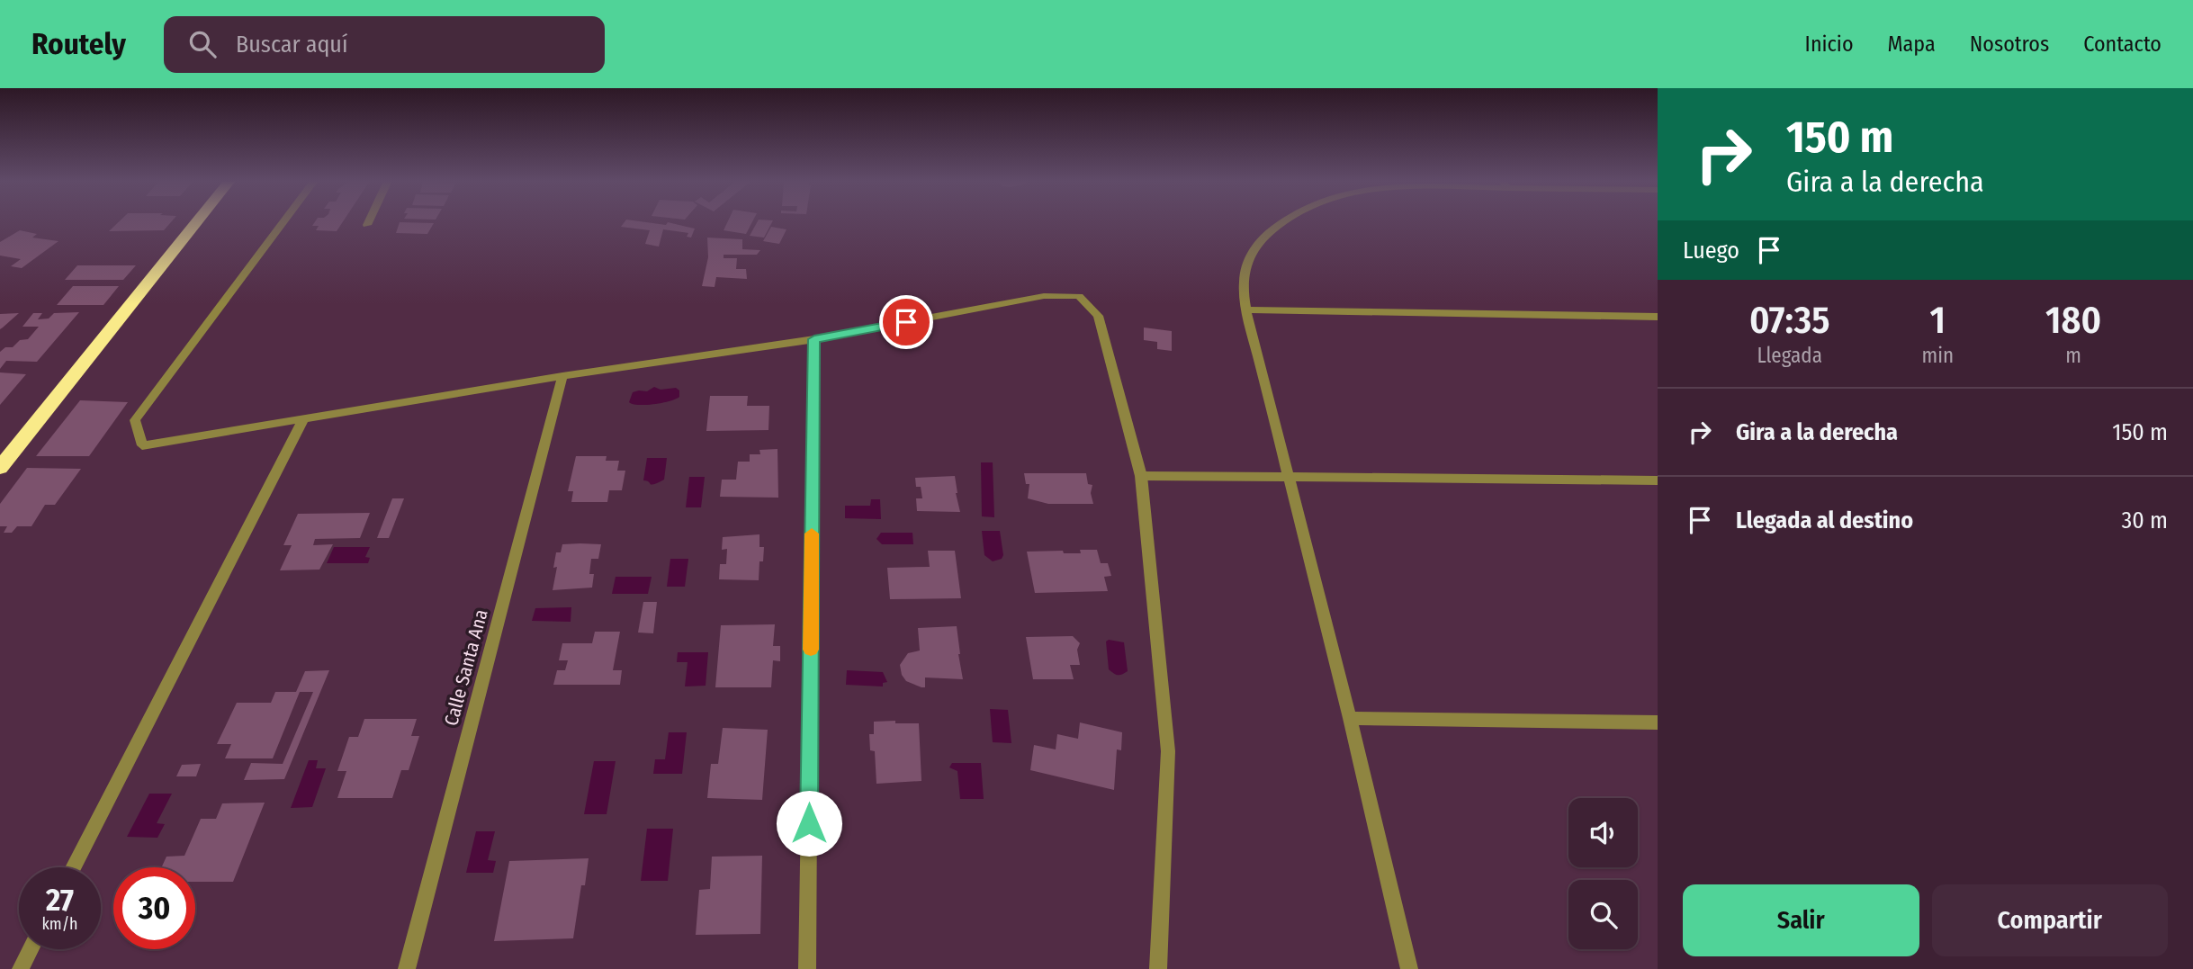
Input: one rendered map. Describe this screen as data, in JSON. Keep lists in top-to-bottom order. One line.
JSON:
{"streets":{"street":["Calle Santa Ana"]},"page":{"header":"Routely","search":"Buscar aquí","nav":["Inicio","Mapa","Nosotros","Contacto"],"turn":["150 m","Gira a la derecha"],"then":"Luego","eta":["07:35","Llegada","1","min","180","m"],"list":[{"name":"Gira a la derecha","value":"150 m"},{"name":"Llegada al destino","value":"30 m"}],"speed":"27 km/h","limit":"30","buttons":["Salir","Compartir"]}}
